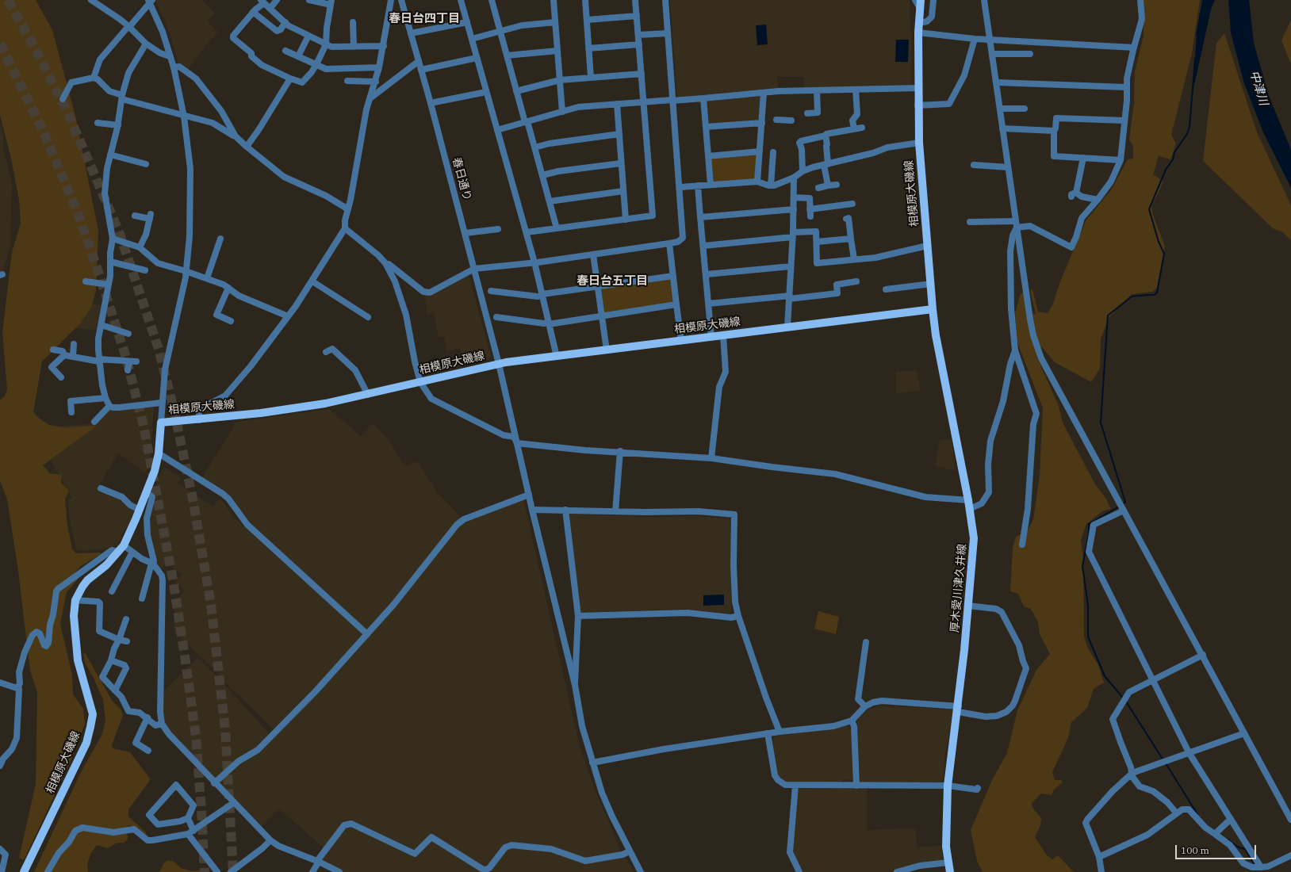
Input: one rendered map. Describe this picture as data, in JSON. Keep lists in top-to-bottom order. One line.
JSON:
{"streets":{"main road":["相模原大磯線","厚木愛川津久井線"],"street":["春日通り"]},"crossings":[["春日通り","相模原大磯線"],["相模原大磯線","厚木愛川津久井線"]],"districts":["春日台四丁目","春日台五丁目"],"water":["中津川"],"scale_bar":"100 m"}
